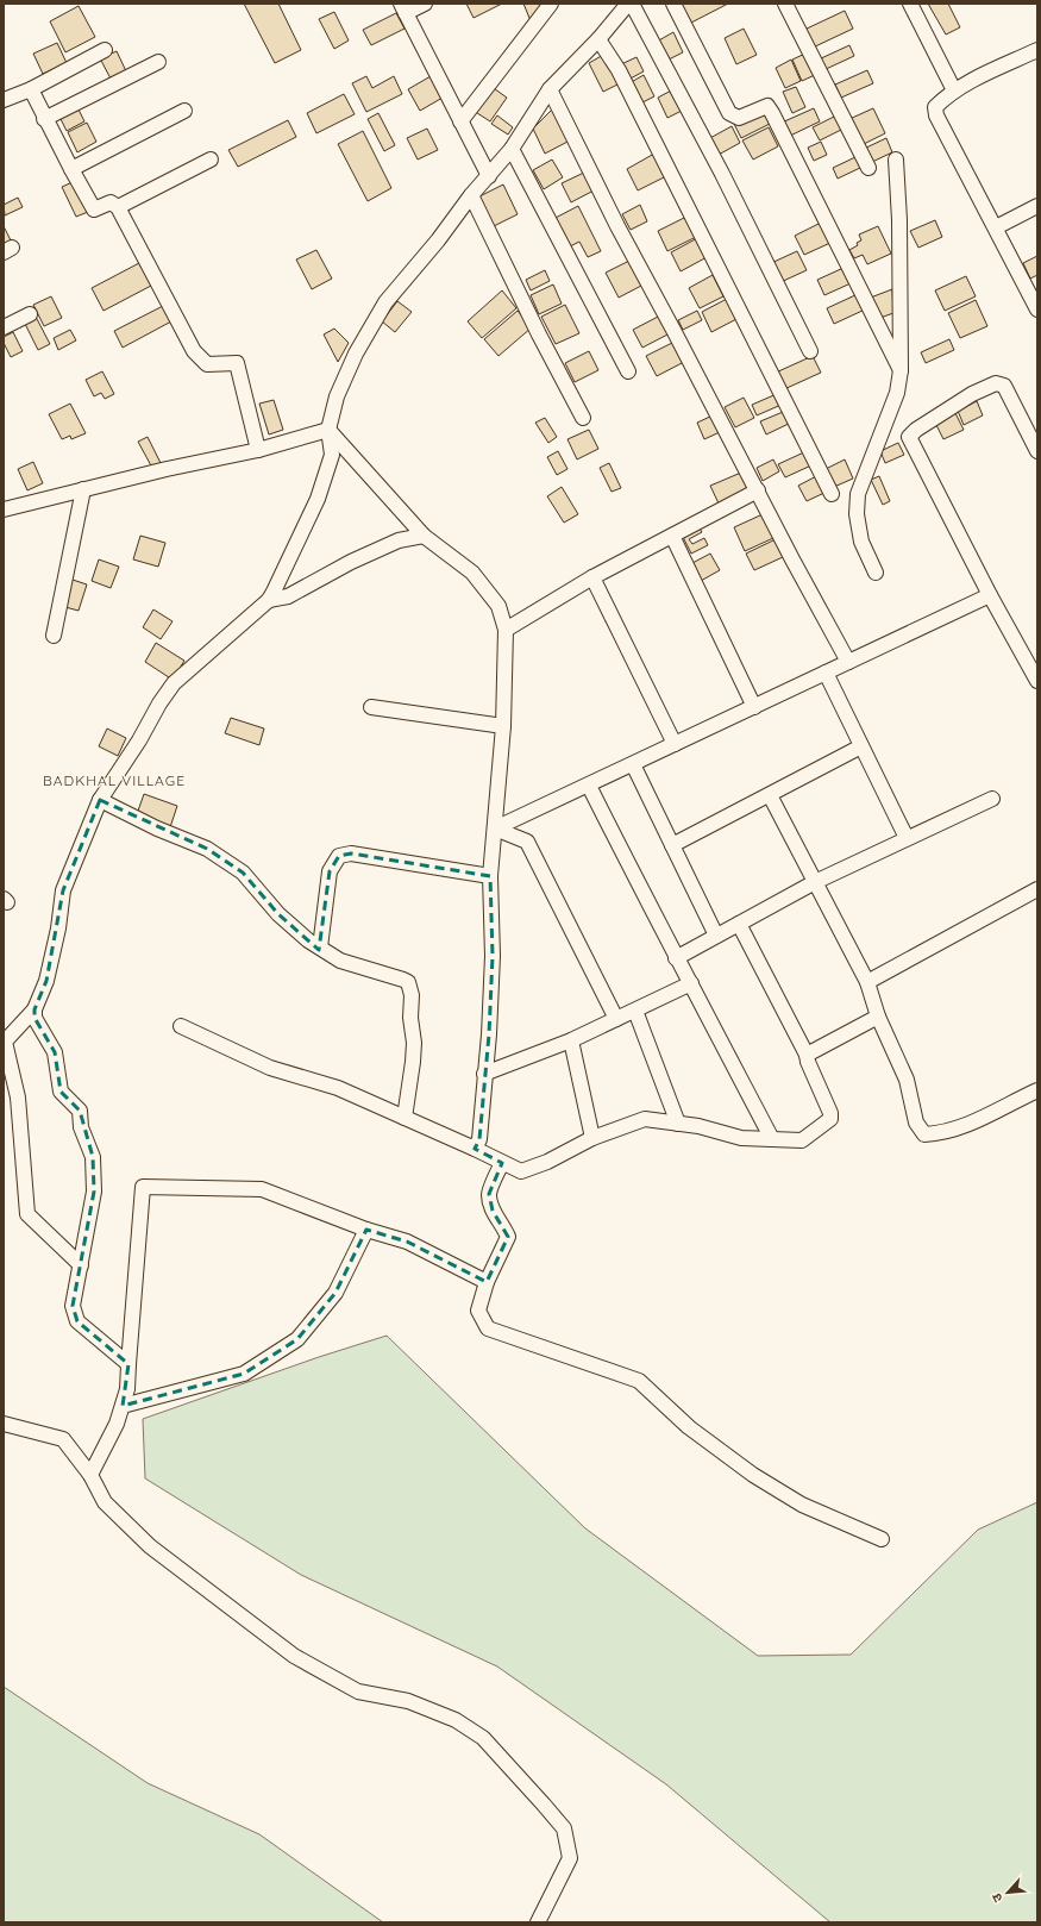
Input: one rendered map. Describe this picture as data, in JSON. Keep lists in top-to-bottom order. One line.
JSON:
{"districts":["BADKHAL VILLAGE"],"north":"bottom left"}
